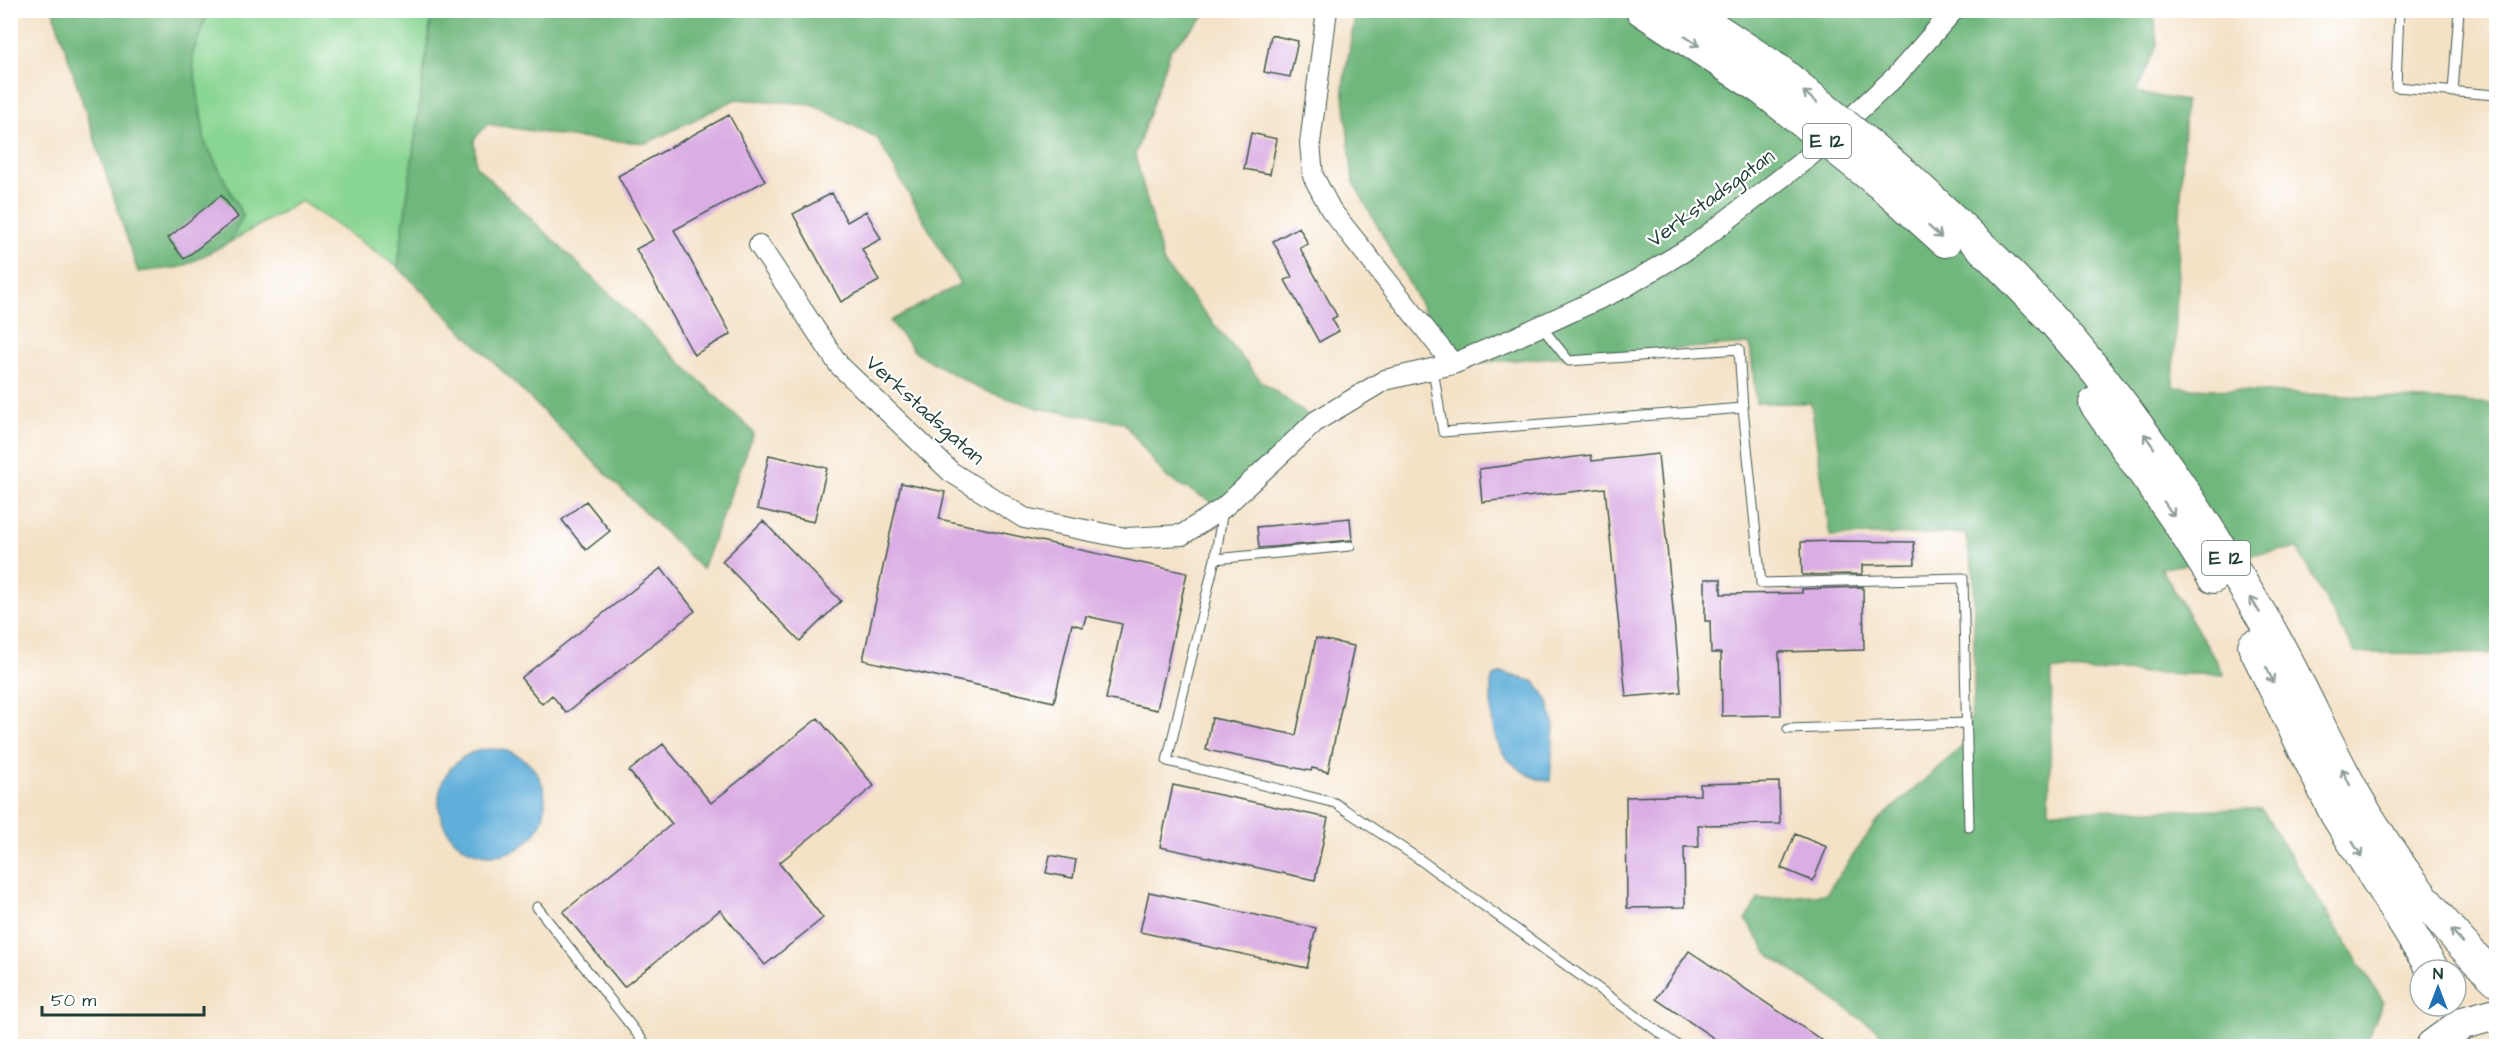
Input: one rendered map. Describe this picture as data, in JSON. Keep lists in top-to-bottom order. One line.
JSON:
{"streets":{"highway":["E 12"],"street":["Verkstadsgatan"]},"scale_bar":"50 m","north":"top"}
